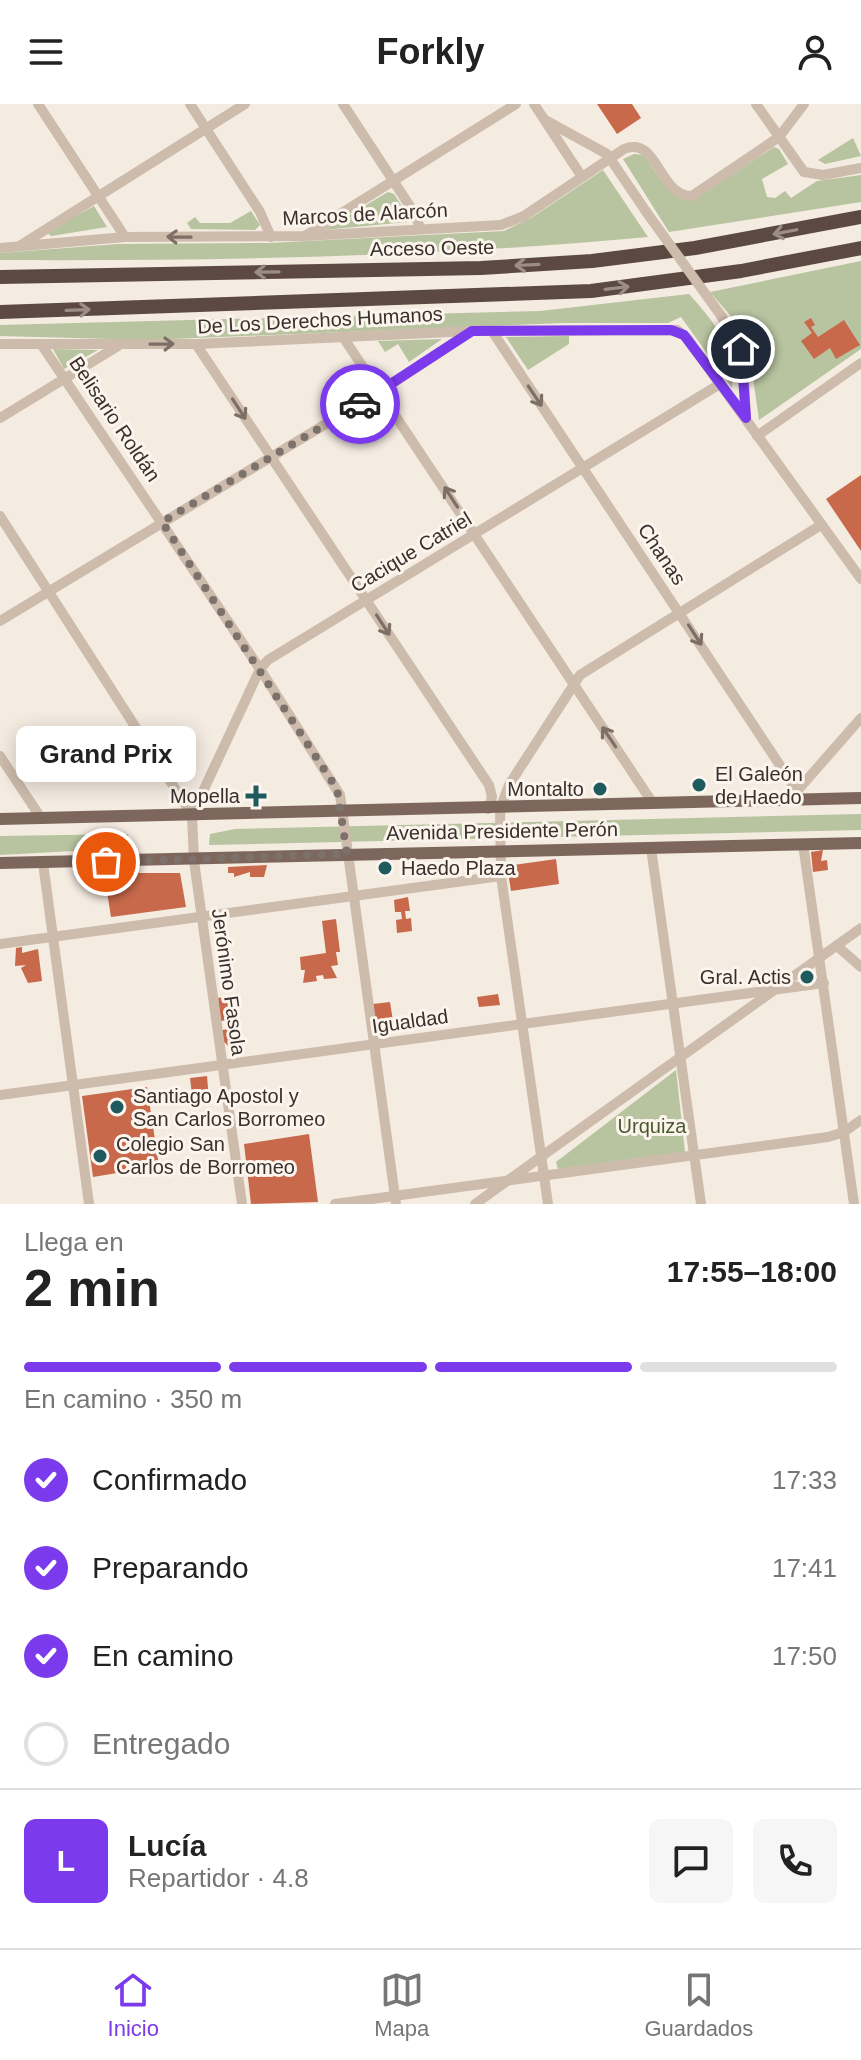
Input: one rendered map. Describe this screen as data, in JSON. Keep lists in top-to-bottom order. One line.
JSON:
{"streets":{"highway":["Acceso Oeste"],"main road":["Avenida Presidente Perón"],"street":["Marcos de Alarcón","De Los Derechos Humanos","Belisario Roldán","Cacique Catriel","Chanas","Jerónimo Fasola","Igualdad"]},"crossings":[["De Los Derechos Humanos","Belisario Roldán"],["De Los Derechos Humanos","Cacique Catriel"],["De Los Derechos Humanos","Chanas"],["Belisario Roldán","Cacique Catriel"],["Belisario Roldán","Avenida Presidente Perón"],["Belisario Roldán","Igualdad"],["Cacique Catriel","Chanas"],["Cacique Catriel","Avenida Presidente Perón"],["Cacique Catriel","Jerónimo Fasola"],["Chanas","Avenida Presidente Perón"],["Avenida Presidente Perón","Jerónimo Fasola"],["Jerónimo Fasola","Igualdad"]],"one_way":["Chanas"],"parks":["Urquiza"],"places":{"other":["El Galeón de Haedo","Montalto","Grand Prix","Haedo Plaza","Gral. Actis","Santiago Apostol y San Carlos Borromeo","Colegio San Carlos de Borromeo"],"health":["Mopella"]},"page":{"header":"Forkly","bubble":"Grand Prix","heading":["2 min","Llega en","17:55–18:00"],"panel":["Lucía","Repartidor · 4.8"],"bar":"En camino · 350 m","list":[["Confirmado","17:33"],["Preparando","17:41"],["En camino","17:50"],"Entregado"],"round":"L","tabs":["Inicio","Mapa","Guardados"]}}
